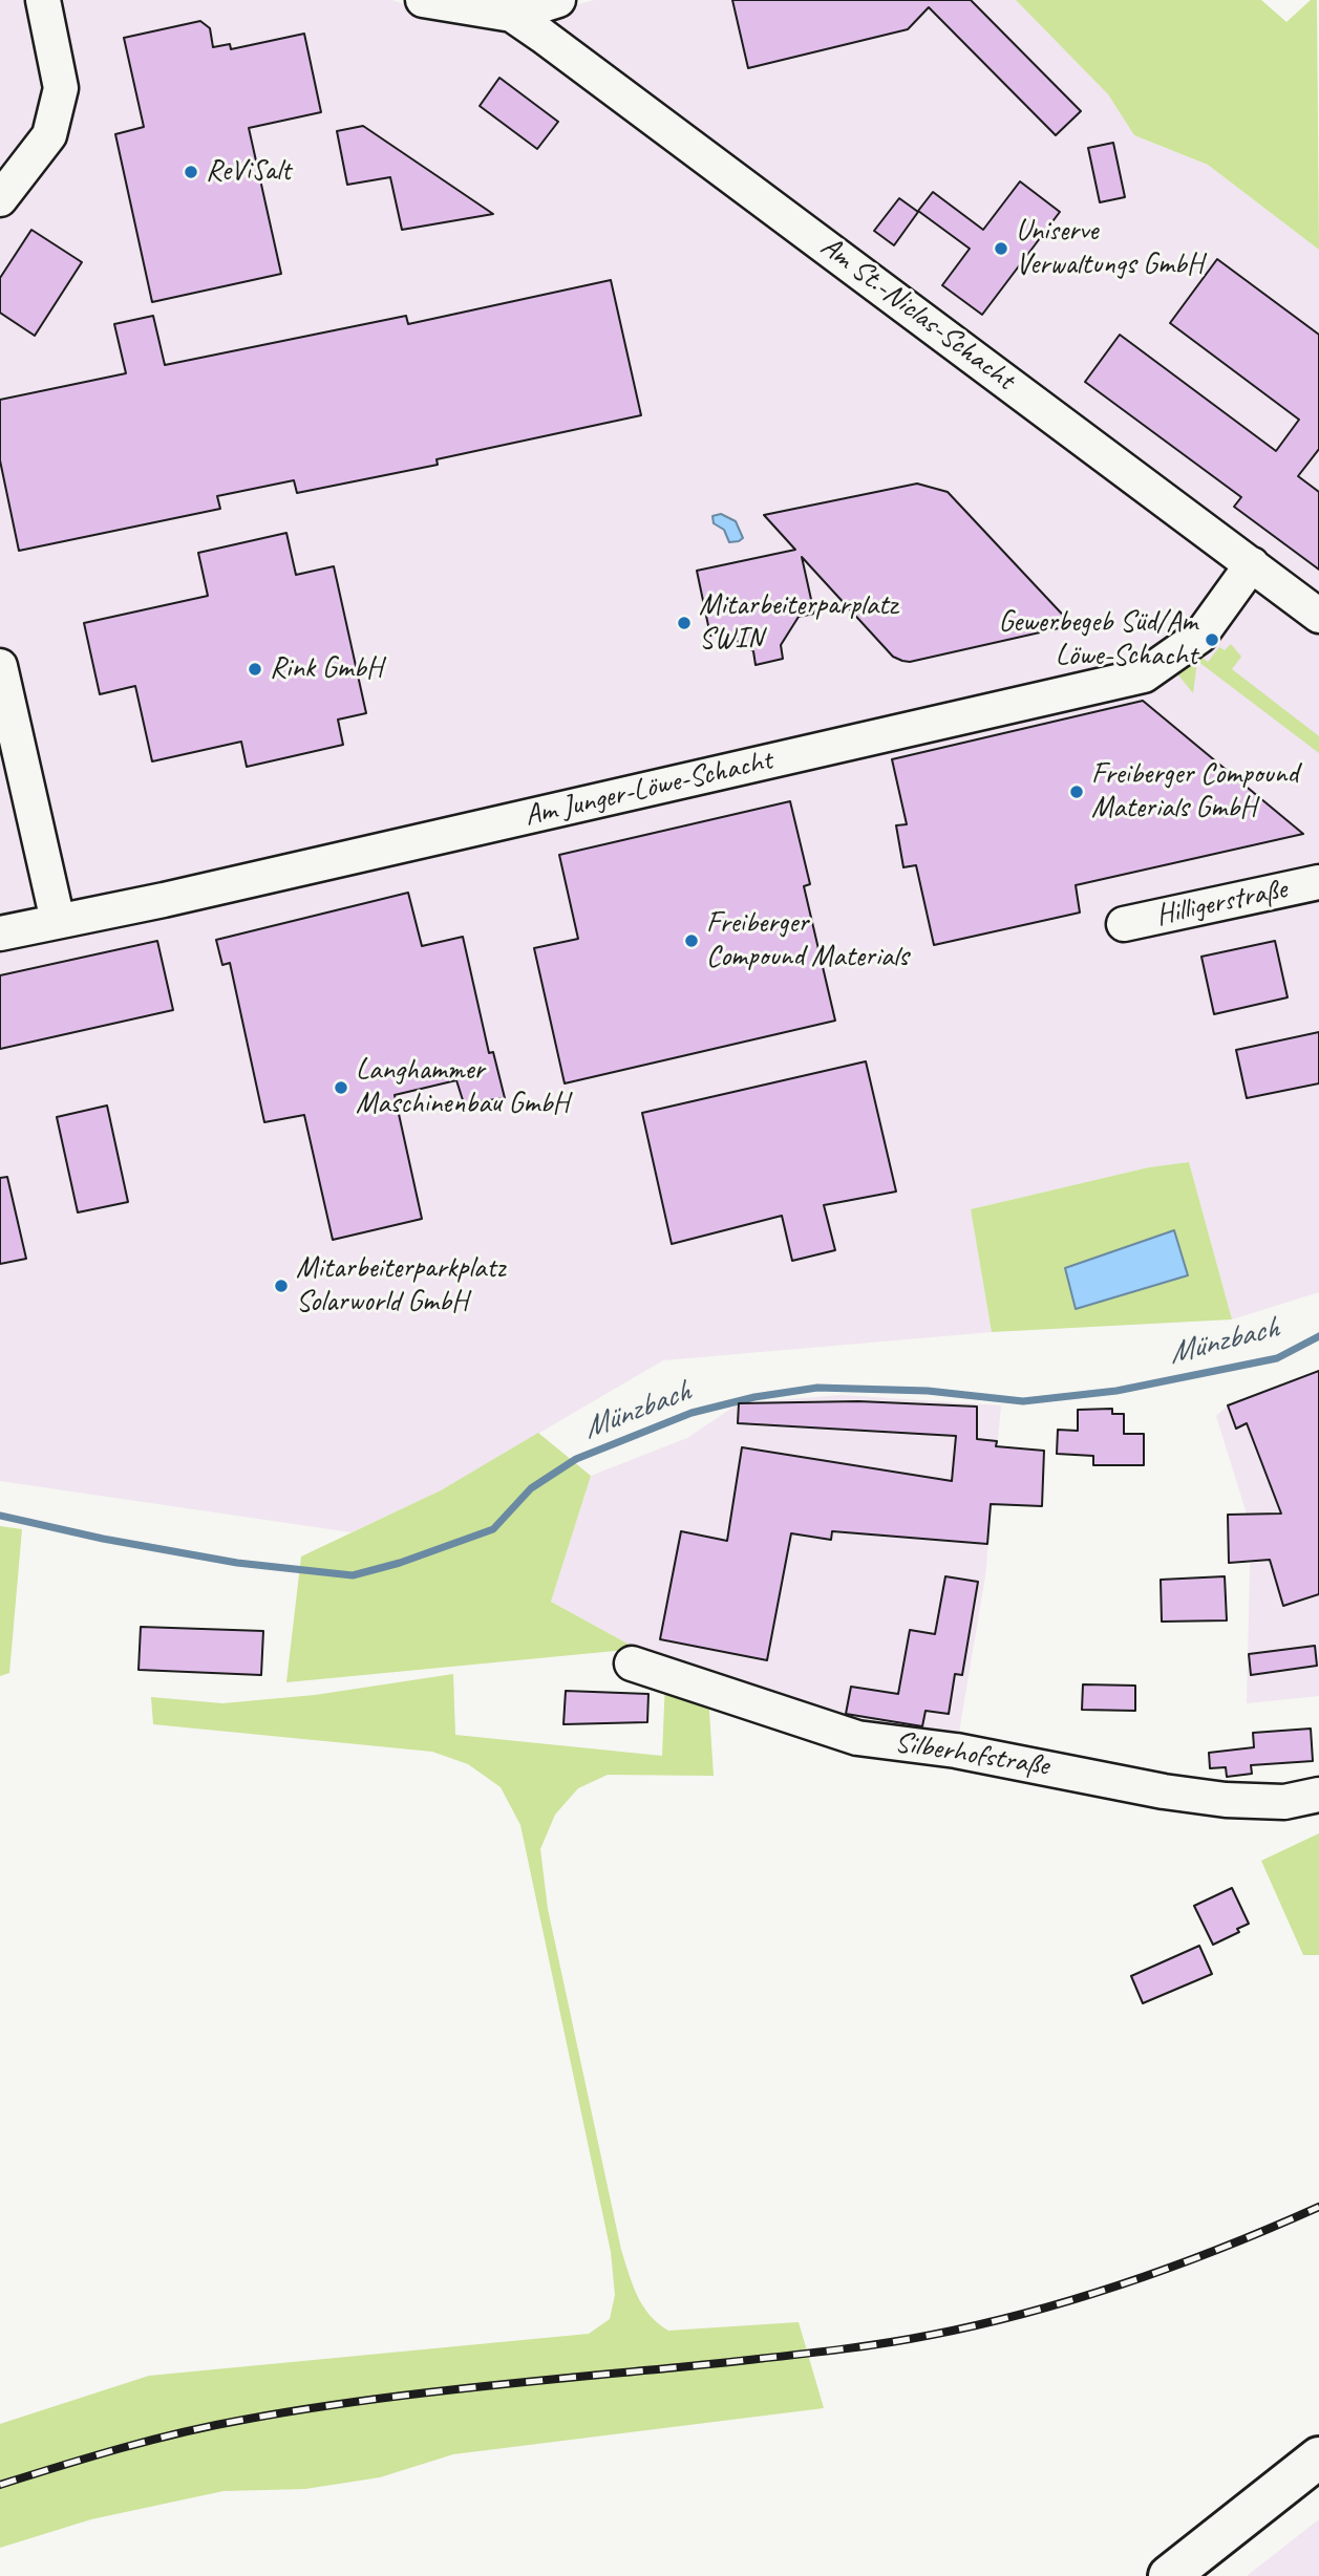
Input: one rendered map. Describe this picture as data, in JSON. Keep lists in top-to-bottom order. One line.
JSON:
{"streets":{"street":["Am St.-Niclas-Schacht","Am Junger-Löwe-Schacht","Hilligerstraße","Silberhofstraße"]},"crossings":[["Am St.-Niclas-Schacht","Am Junger-Löwe-Schacht"]],"water":["Münzbach"],"places":["ReViSalt","Uniserve Verwaltungs GmbH","Mitarbeiterparplatz SWIN","Gewerbegeb Süd/Am Löwe-Schacht","Rink GmbH","Freiberger Compound Materials GmbH","Freiberger Compound Materials","Langhammer Maschinenbau GmbH","Mitarbeiterparkplatz Solarworld GmbH"]}
